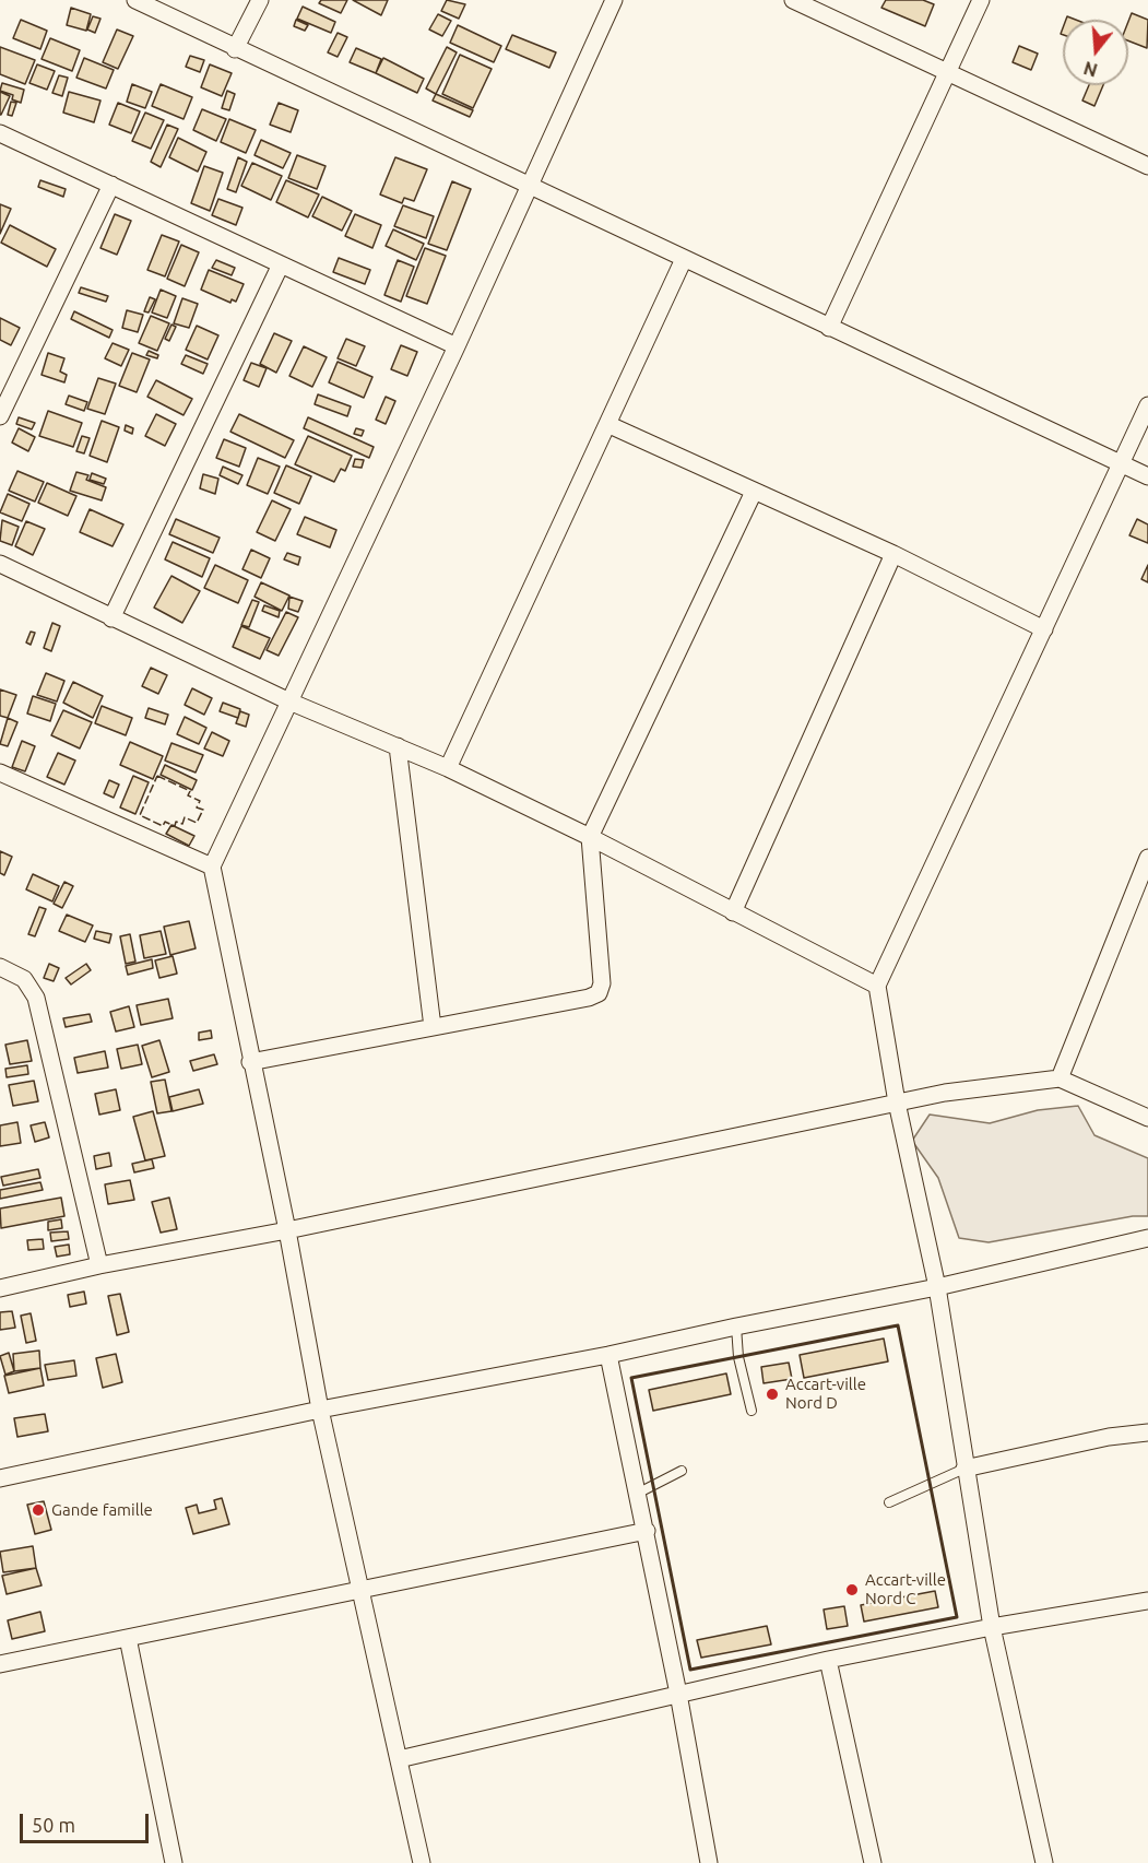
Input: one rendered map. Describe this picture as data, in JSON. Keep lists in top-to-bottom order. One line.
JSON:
{"places":["Accart-ville Nord D","Gande famille","Accart-ville Nord C"],"scale_bar":"50 m","north":"bottom"}
